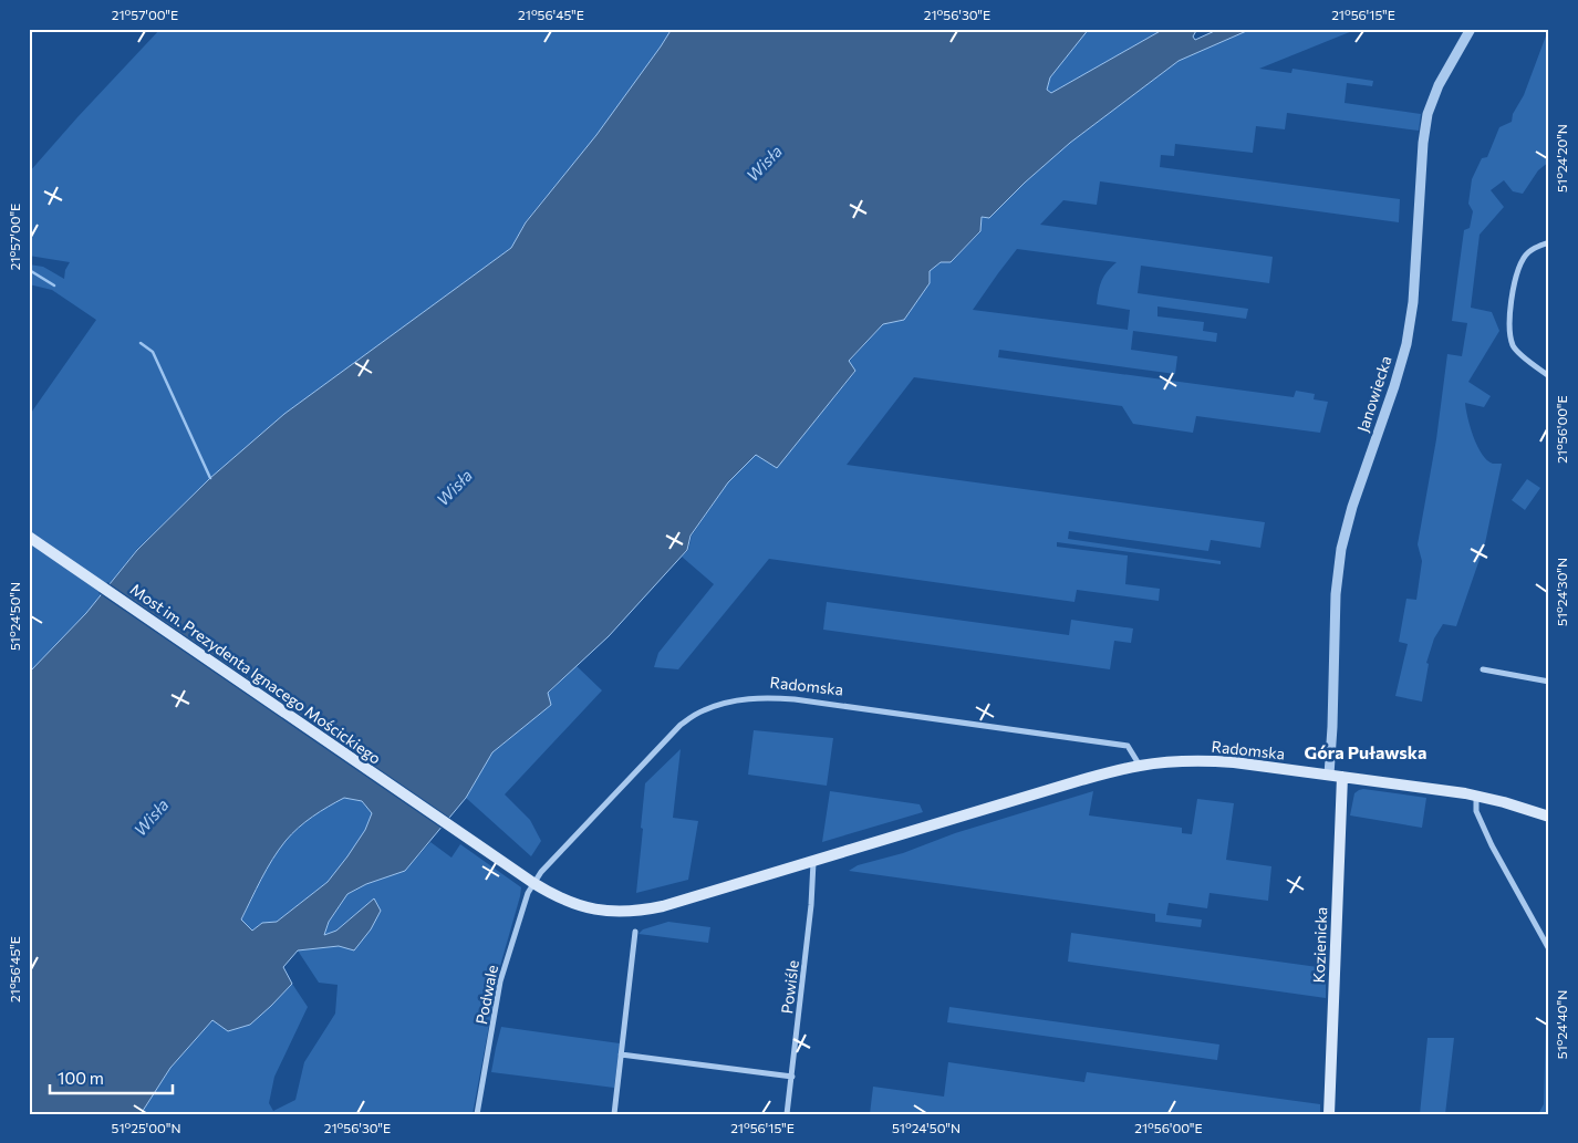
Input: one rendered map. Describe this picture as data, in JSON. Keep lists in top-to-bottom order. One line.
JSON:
{"streets":{"main road":["Most im. Prezydenta Ignacego Mościckiego","Radomska","Kozienicka"],"street":["Janowiecka","Powiśle","Podwale"]},"crossings":[["Janowiecka","Radomska"],["Most im. Prezydenta Ignacego Mościckiego","Radomska"],["Radomska","Kozienicka"],["Radomska","Powiśle"],["Radomska","Podwale"]],"districts":["Góra Puławska"],"water":["Wisła"],"scale_bar":"100 m","coordinates":["21°57'00\"E","21°56'45\"E","21°56'30\"E","21°56'15\"E","51°24'20\"N","21°56'00\"E","51°24'30\"N","51°24'50\"N","51°24'40\"N","51°25'00\"N"]}
